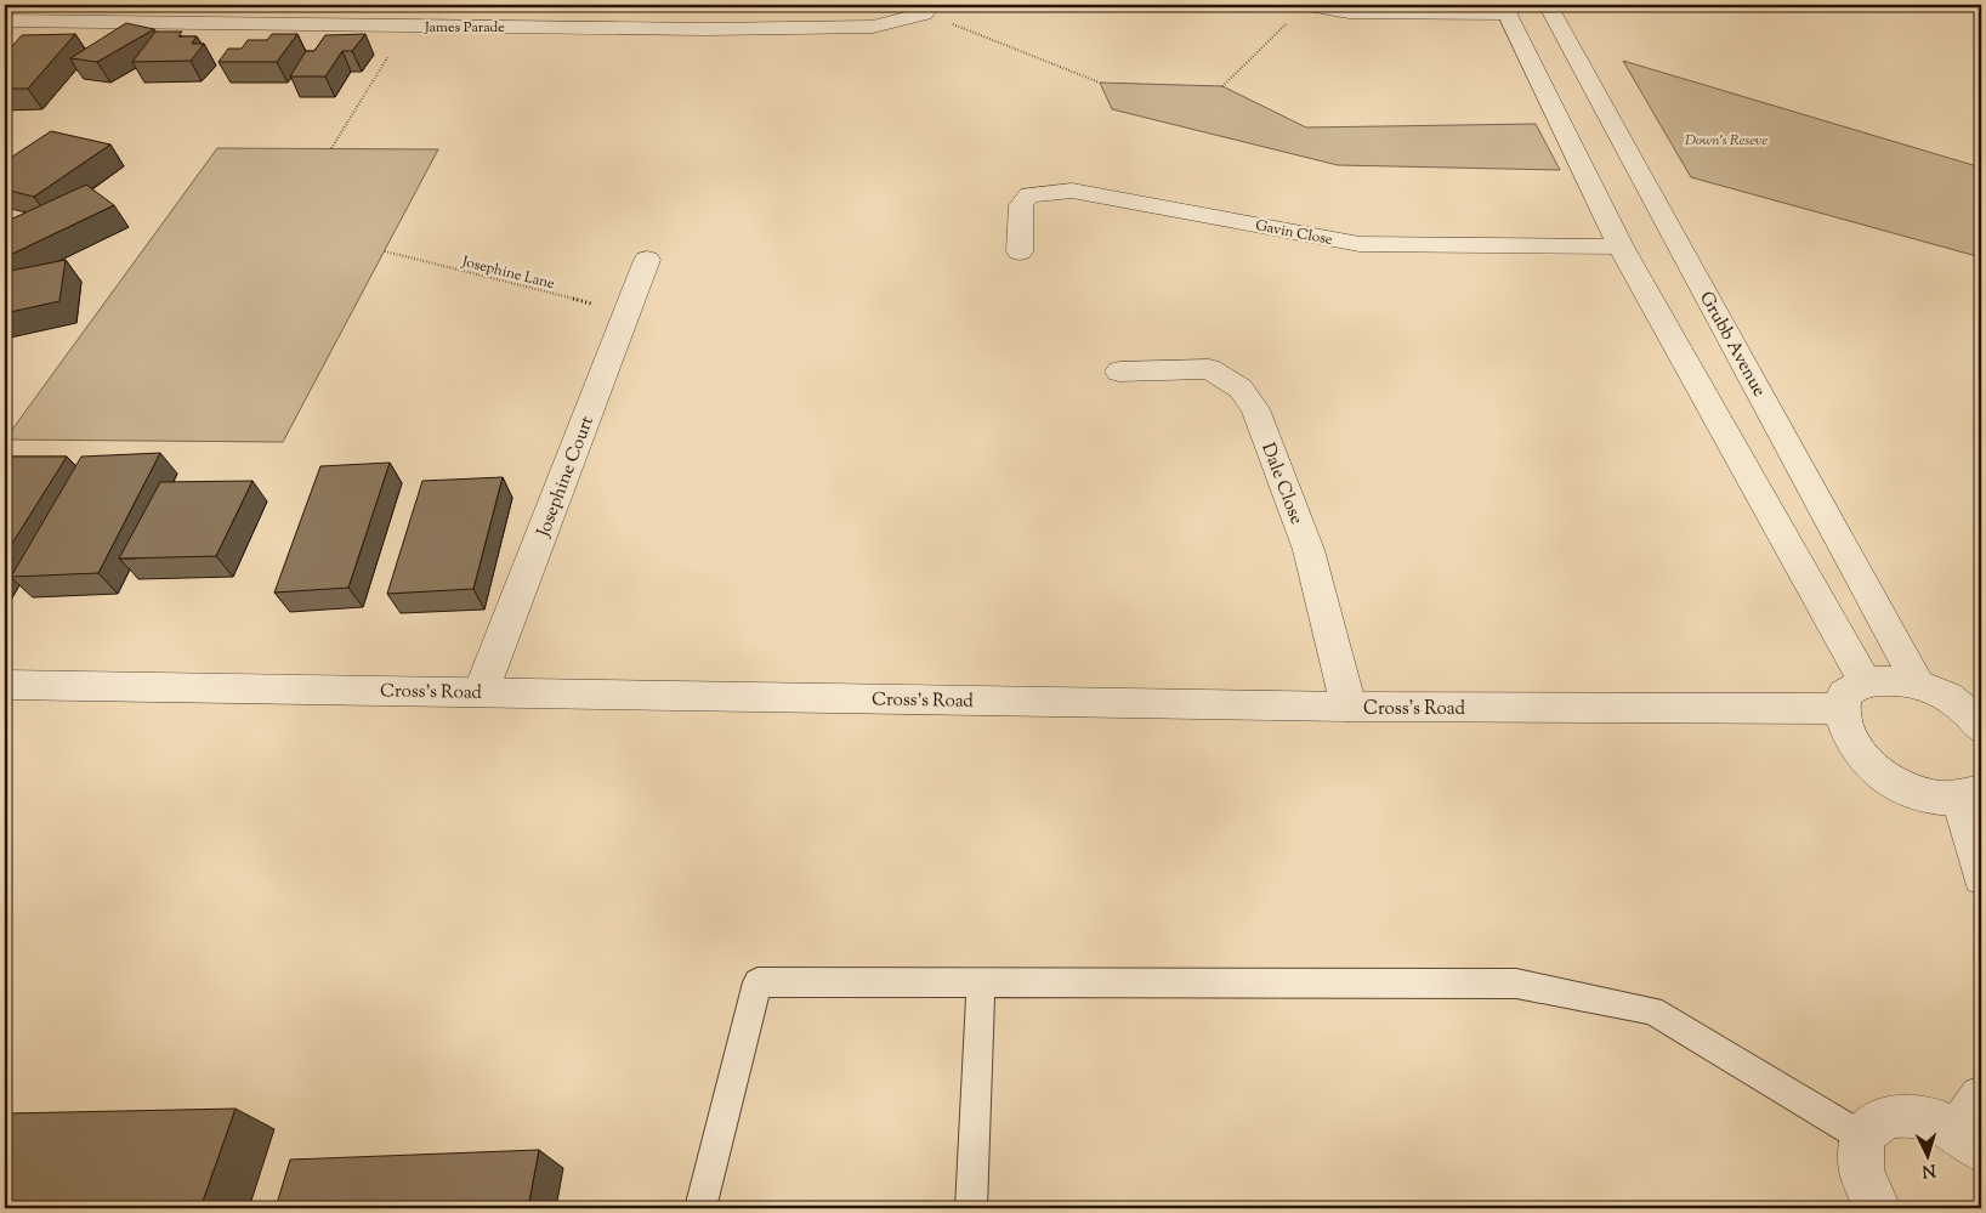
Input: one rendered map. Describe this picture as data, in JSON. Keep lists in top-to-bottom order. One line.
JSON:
{"streets":{"street":["James Parade","Gavin Close","Grubb Avenue","Josephine Court","Dale Close","Cross's Road"],"path":["Josephine Lane"]},"crossings":[["Josephine Lane","Josephine Court"],["Josephine Court","Cross's Road"],["Dale Close","Cross's Road"]],"parks":["Down's Reseve"],"north":"bottom"}
